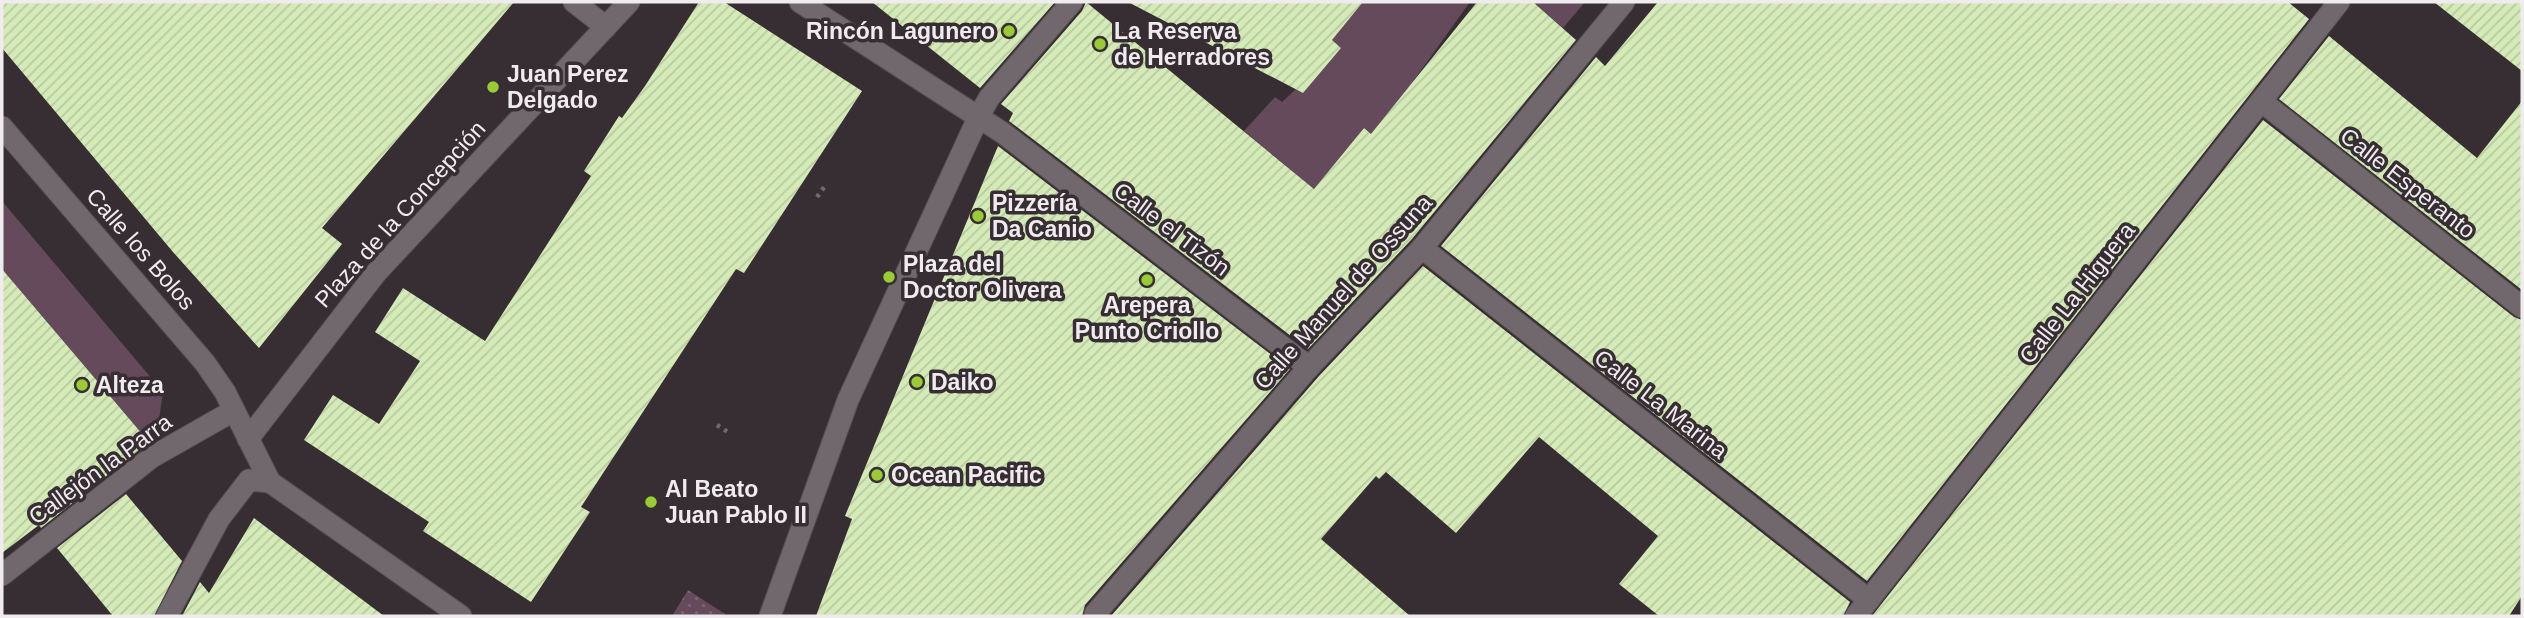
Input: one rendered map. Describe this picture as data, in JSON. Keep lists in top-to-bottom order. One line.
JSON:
{"streets":{"street":["Calle Esperanto","Plaza de la Concepción","Calle el Tizón","Calle los Bolos","Calle Manuel de Ossuna","Calle La Higuera","Calle La Marina","Callejón la Parra"]},"crossings":[["Calle Esperanto","Calle La Higuera"],["Plaza de la Concepción","Calle los Bolos"],["Calle el Tizón","Calle Manuel de Ossuna"],["Calle los Bolos","Callejón la Parra"],["Calle Manuel de Ossuna","Calle La Marina"],["Calle La Higuera","Calle La Marina"]],"places":["Rincón Lagunero","La Reserva de Herradores","Juan Perez Delgado","Pizzería Da Canio","Plaza del Doctor Olivera","Arepera Punto Criollo","Daiko","Alteza","Ocean Pacific","Al Beato Juan Pablo II"]}
